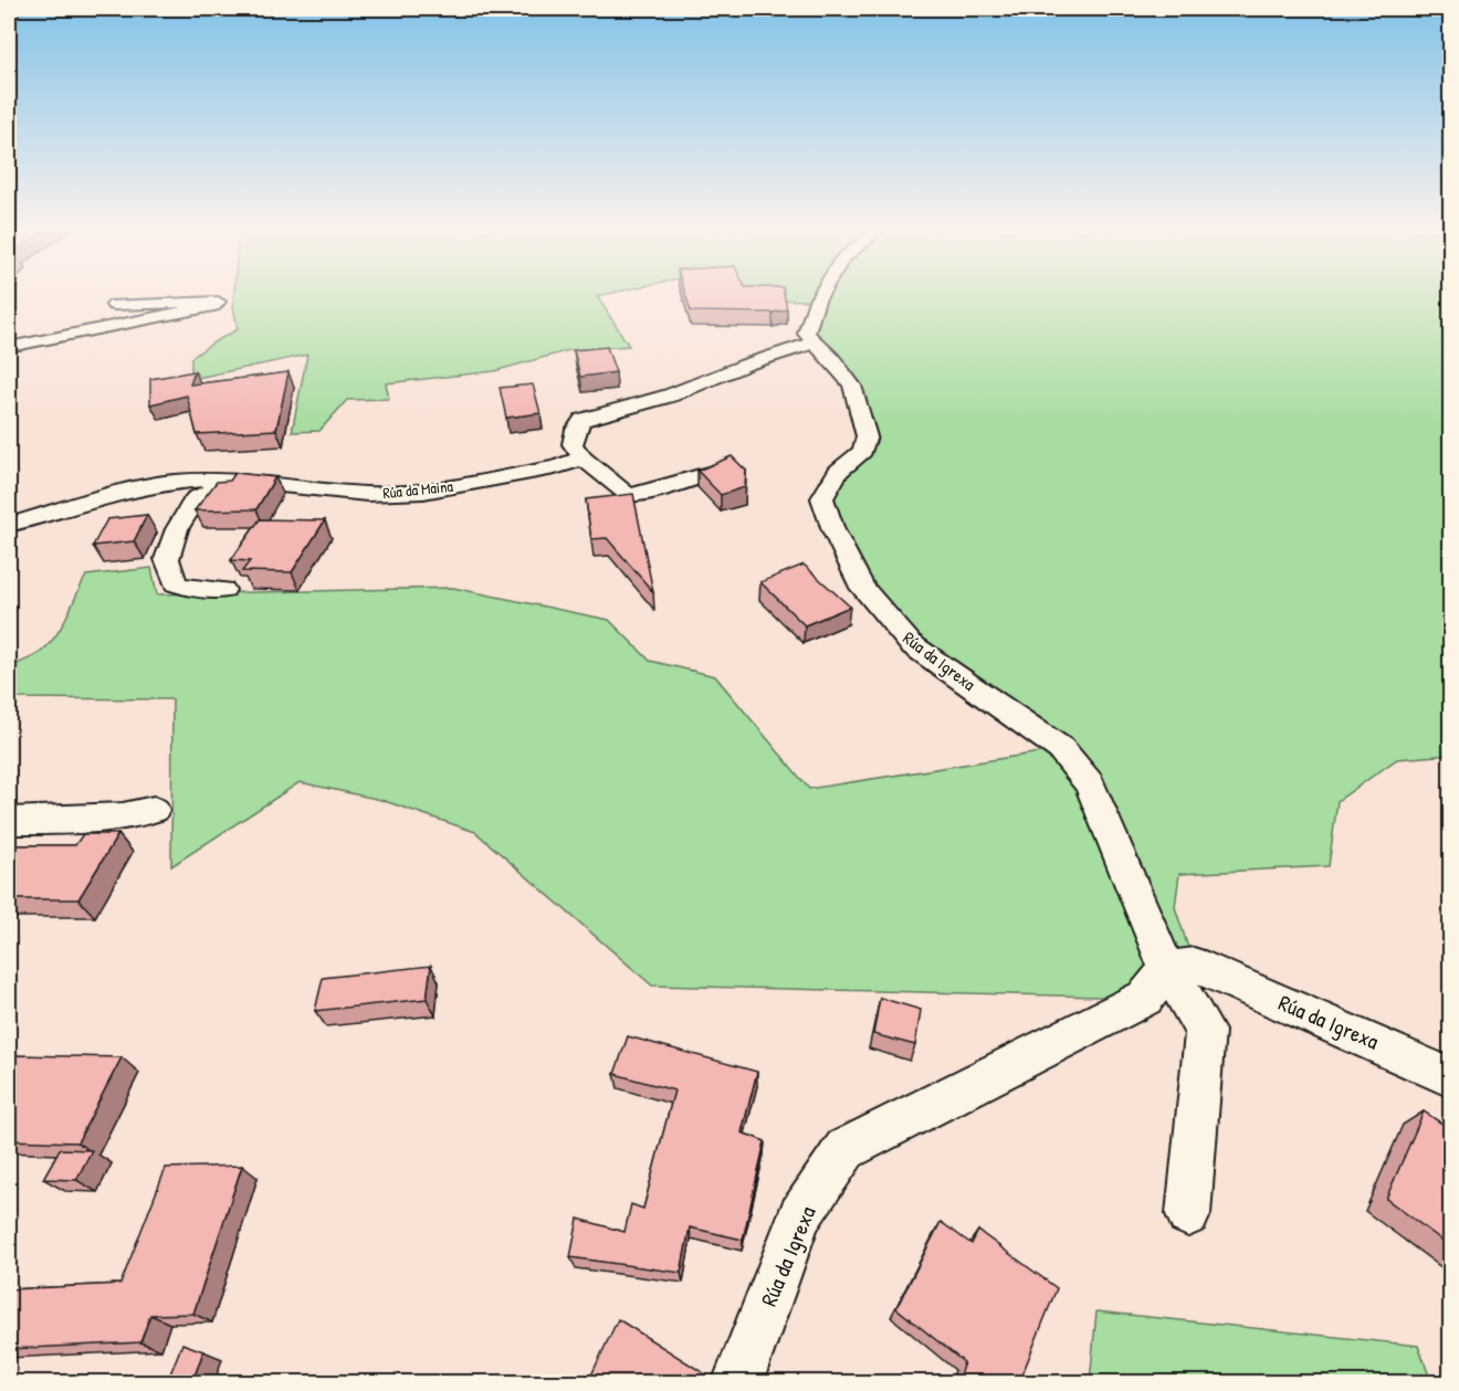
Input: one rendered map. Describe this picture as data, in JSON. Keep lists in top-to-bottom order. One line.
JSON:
{"streets":{"street":["Rúa da Maina","Rúa da Igrexa"]}}
